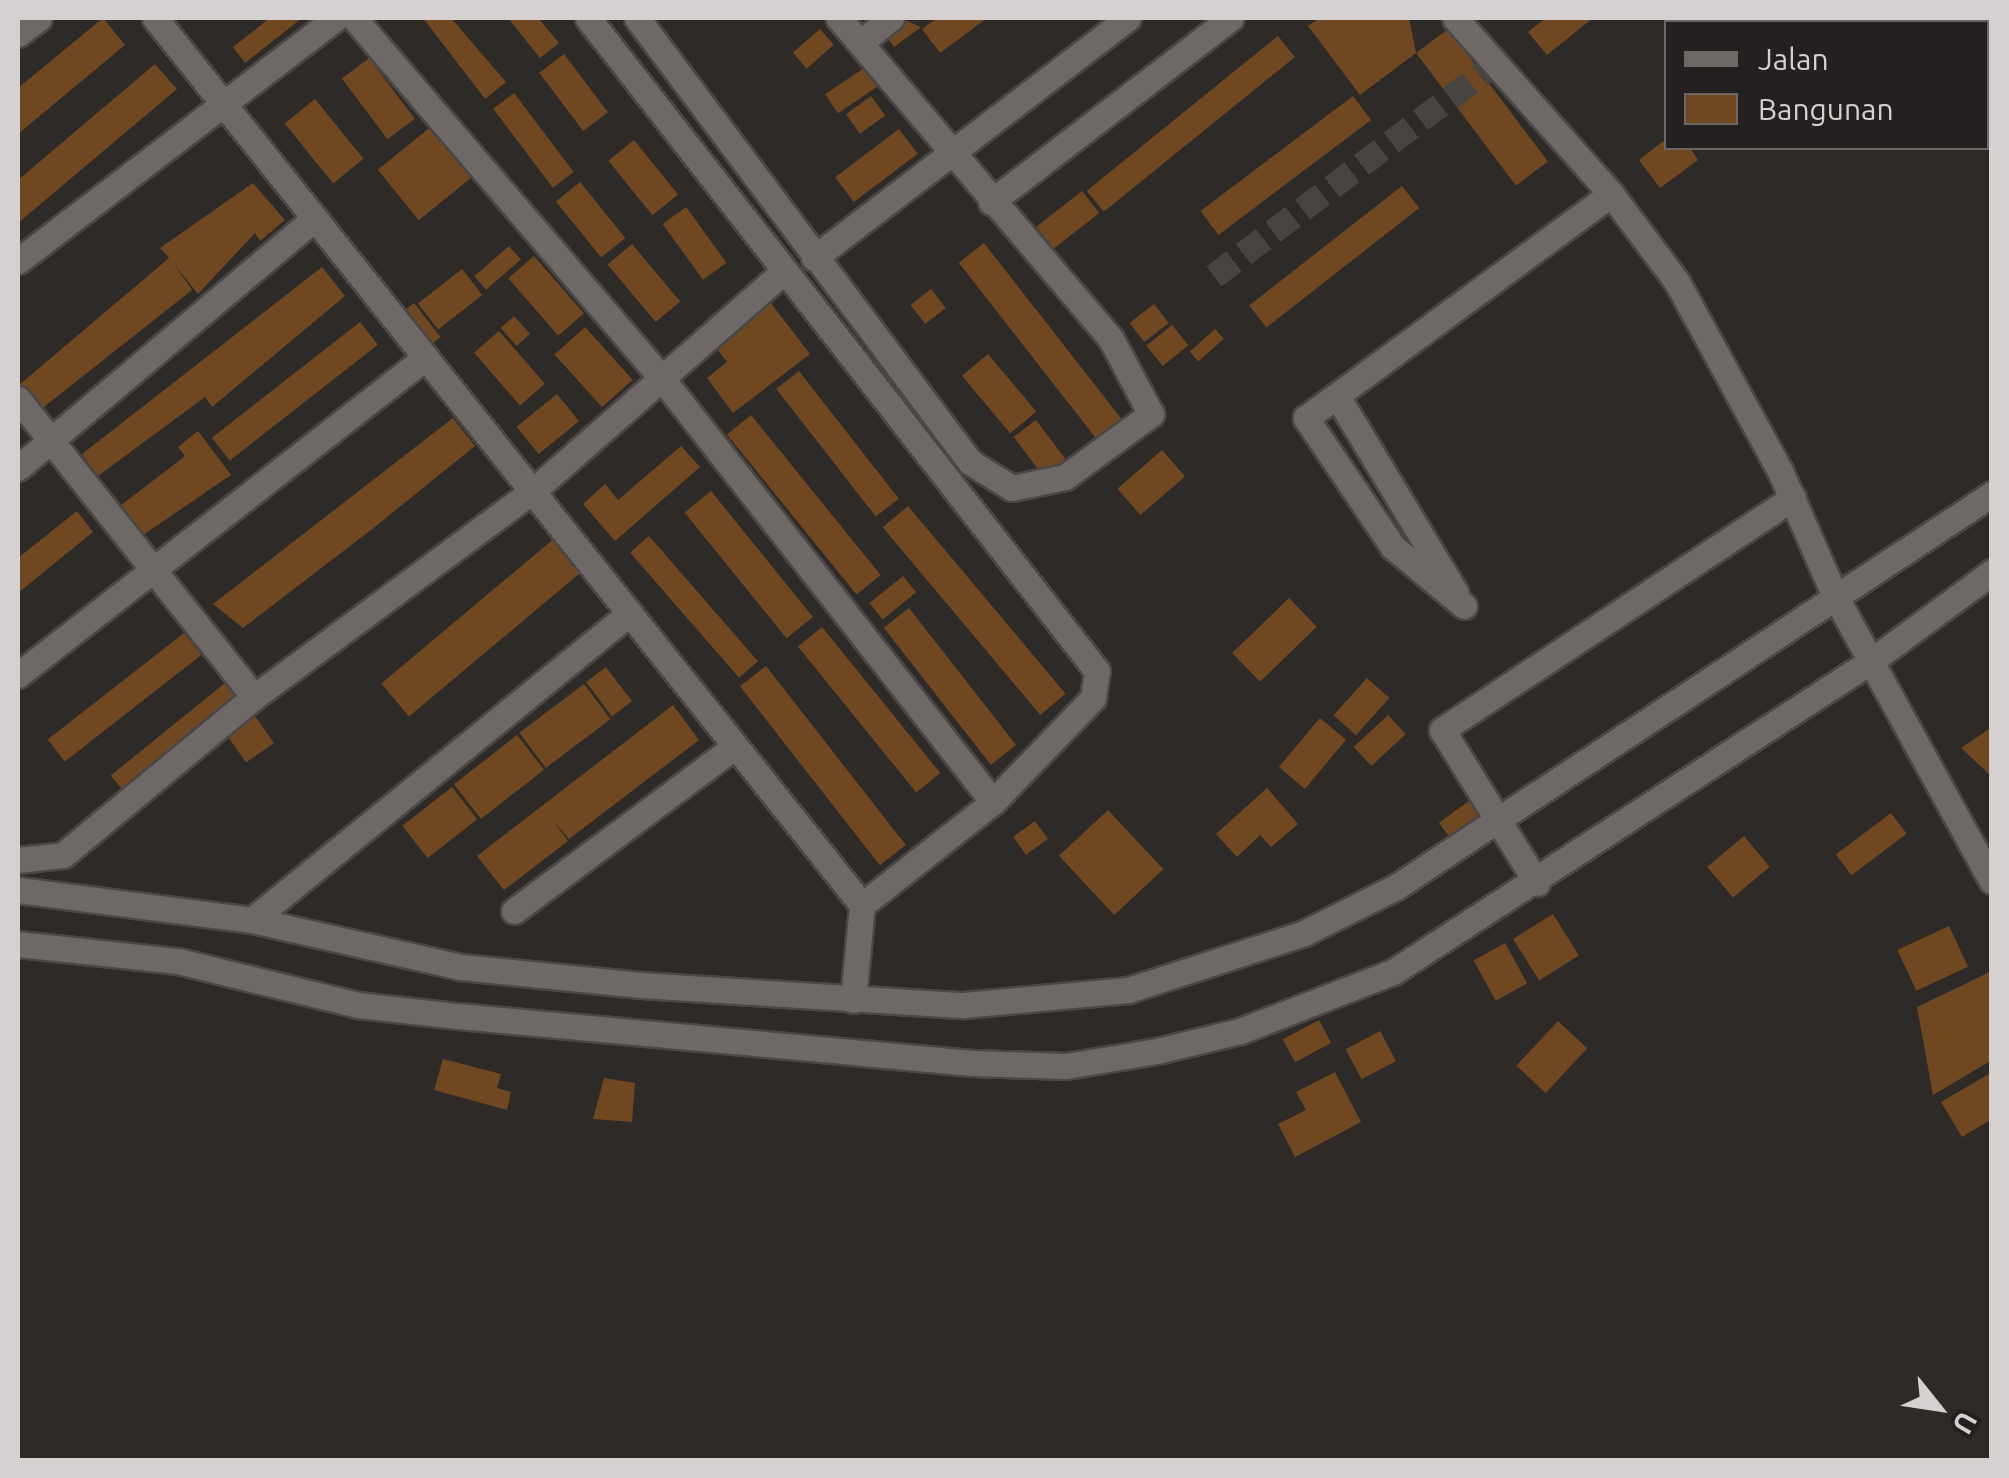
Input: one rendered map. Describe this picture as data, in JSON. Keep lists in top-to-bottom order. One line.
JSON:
{"legend":["Jalan","Bangunan"],"north":"bottom right"}
